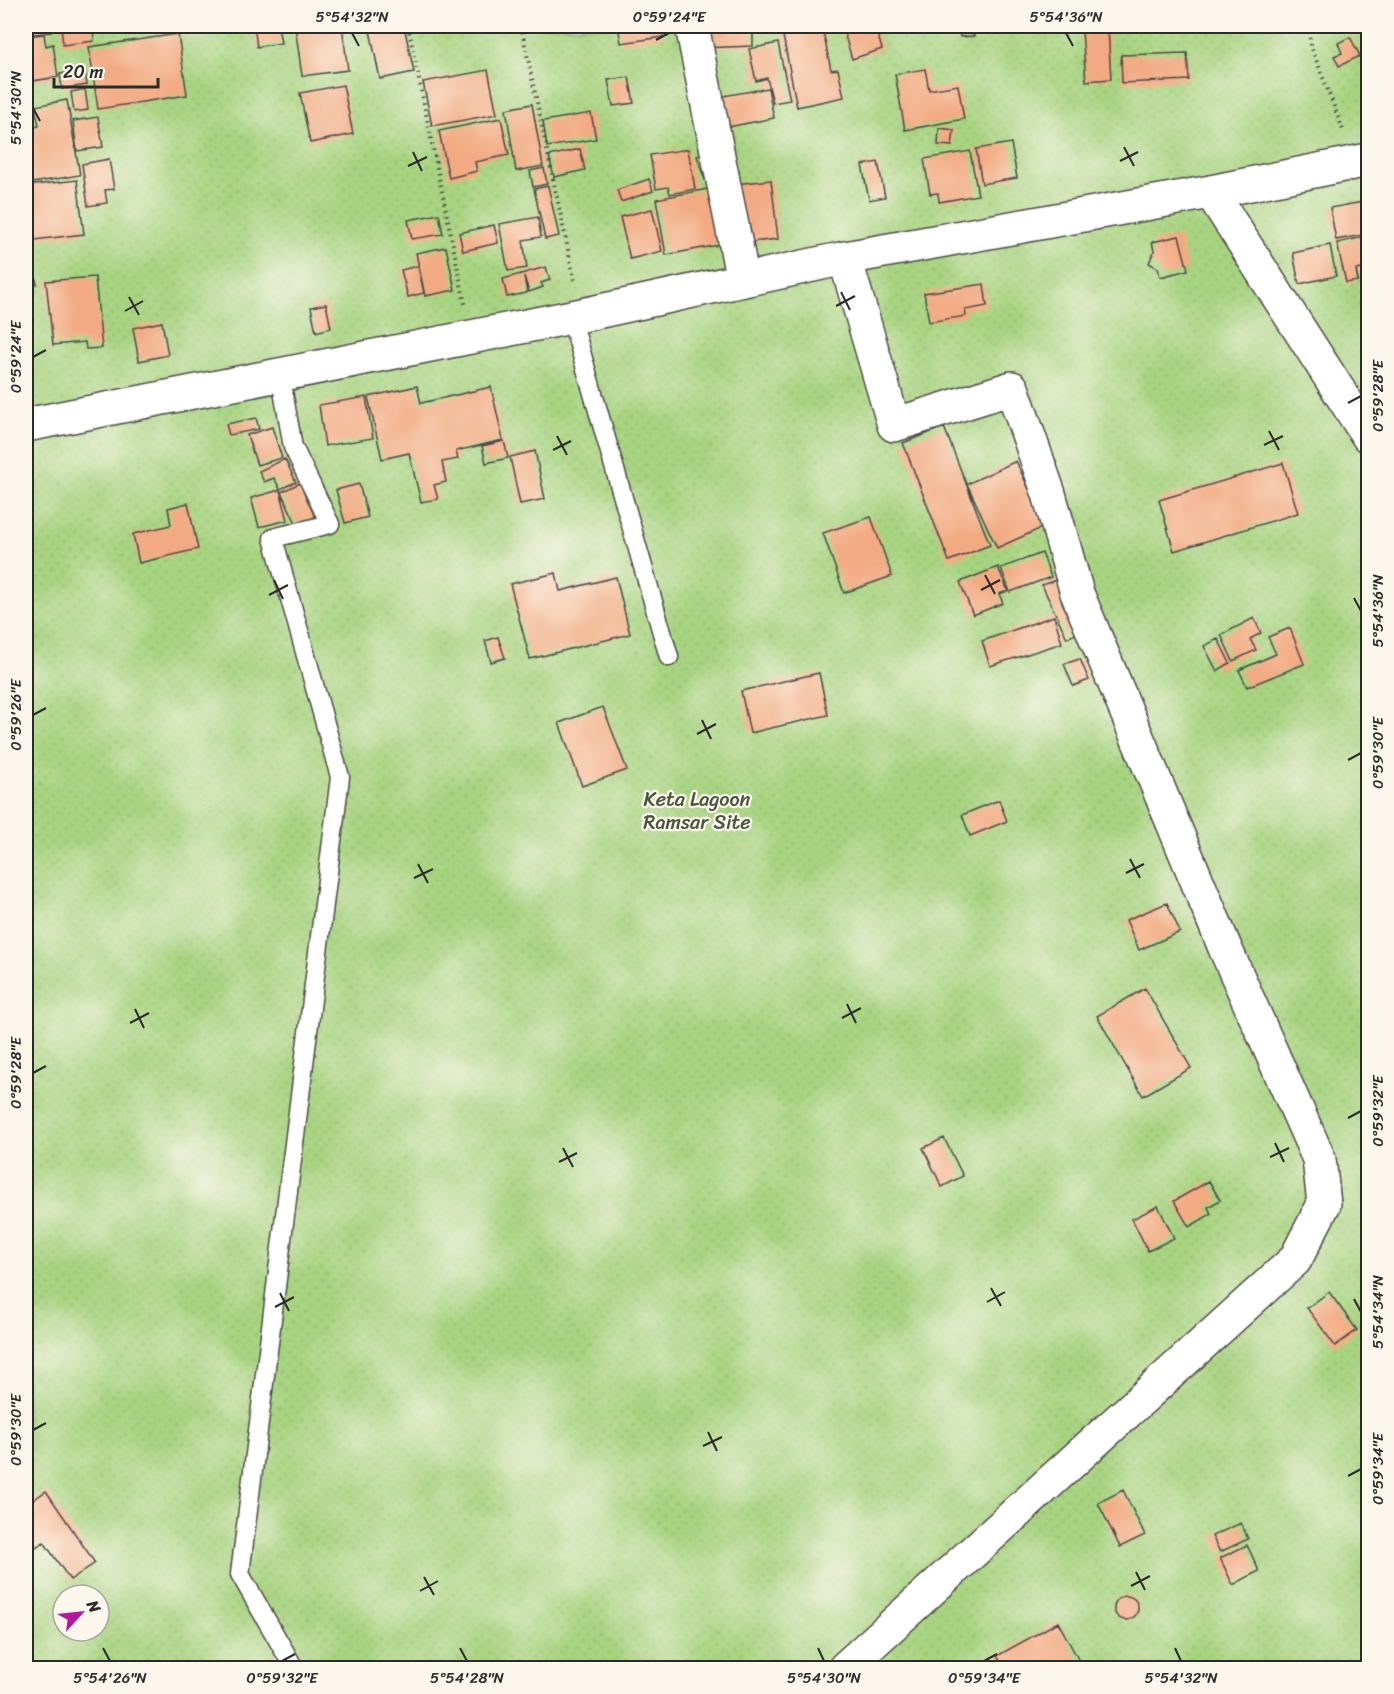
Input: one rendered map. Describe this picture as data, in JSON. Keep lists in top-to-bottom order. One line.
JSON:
{"parks":["Keta Lagoon Ramsar Site"],"scale_bar":"20 m","north":"top right","coordinates":["5°54'32\"N","0°59'24\"E","5°54'36\"N","5°54'30\"N","0°59'28\"E","0°59'26\"E","0°59'30\"E","0°59'32\"E","5°54'34\"N","0°59'34\"E","5°54'26\"N","5°54'28\"N"]}
